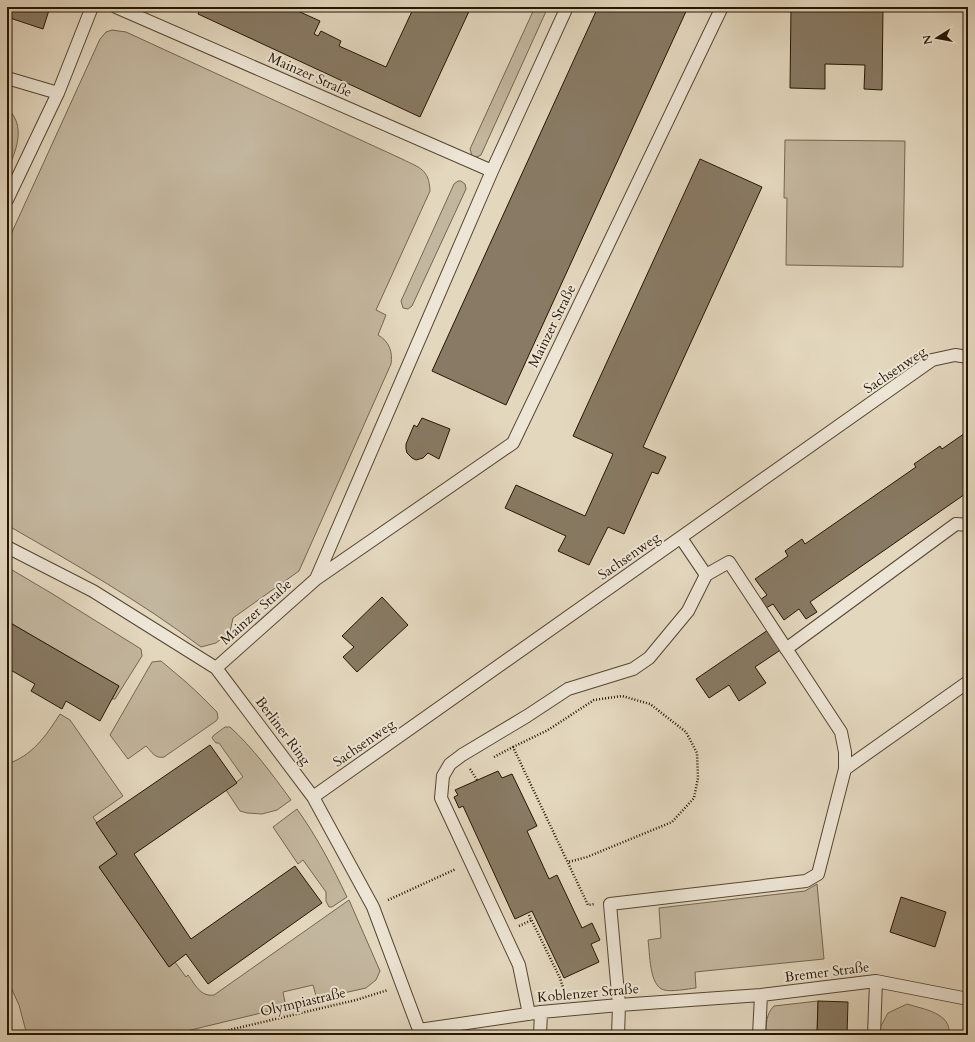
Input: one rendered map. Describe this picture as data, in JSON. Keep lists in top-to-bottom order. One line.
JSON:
{"streets":{"lane":["Mainzer Straße","Sachsenweg","Berliner Ring","Bremer Straße","Koblenzer Straße"],"path":["Olympiastraße"]},"crossings":[["Mainzer Straße","Berliner Ring"],["Sachsenweg","Berliner Ring"],["Berliner Ring","Koblenzer Straße"],["Berliner Ring","Olympiastraße"],["Bremer Straße","Koblenzer Straße"]],"north":"left"}
